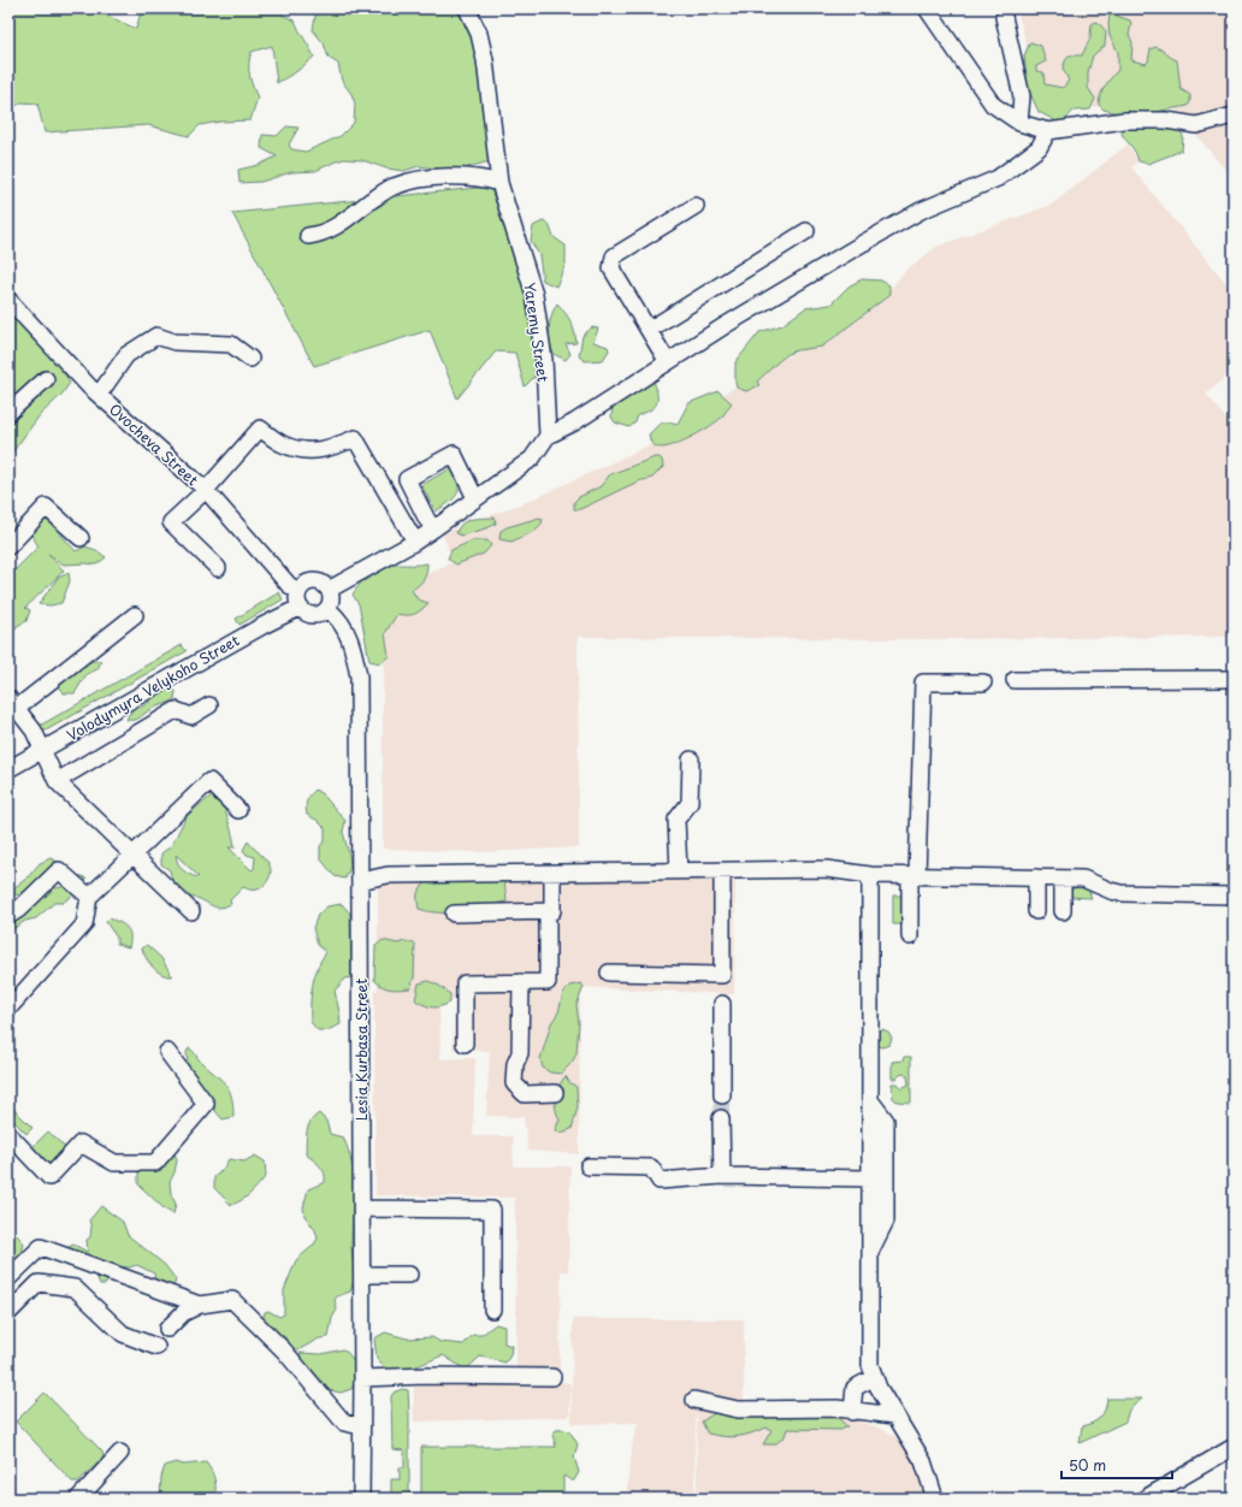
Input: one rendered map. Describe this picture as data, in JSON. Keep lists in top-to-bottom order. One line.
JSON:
{"streets":{"street":["Yaremy Street","Ovocheva Street","Volodymyra Velykoho Street","Lesia Kurbasa Street"]},"crossings":[["Ovocheva Street","Volodymyra Velykoho Street"],["Ovocheva Street","Lesia Kurbasa Street"],["Volodymyra Velykoho Street","Lesia Kurbasa Street"]],"scale_bar":"50 m"}
